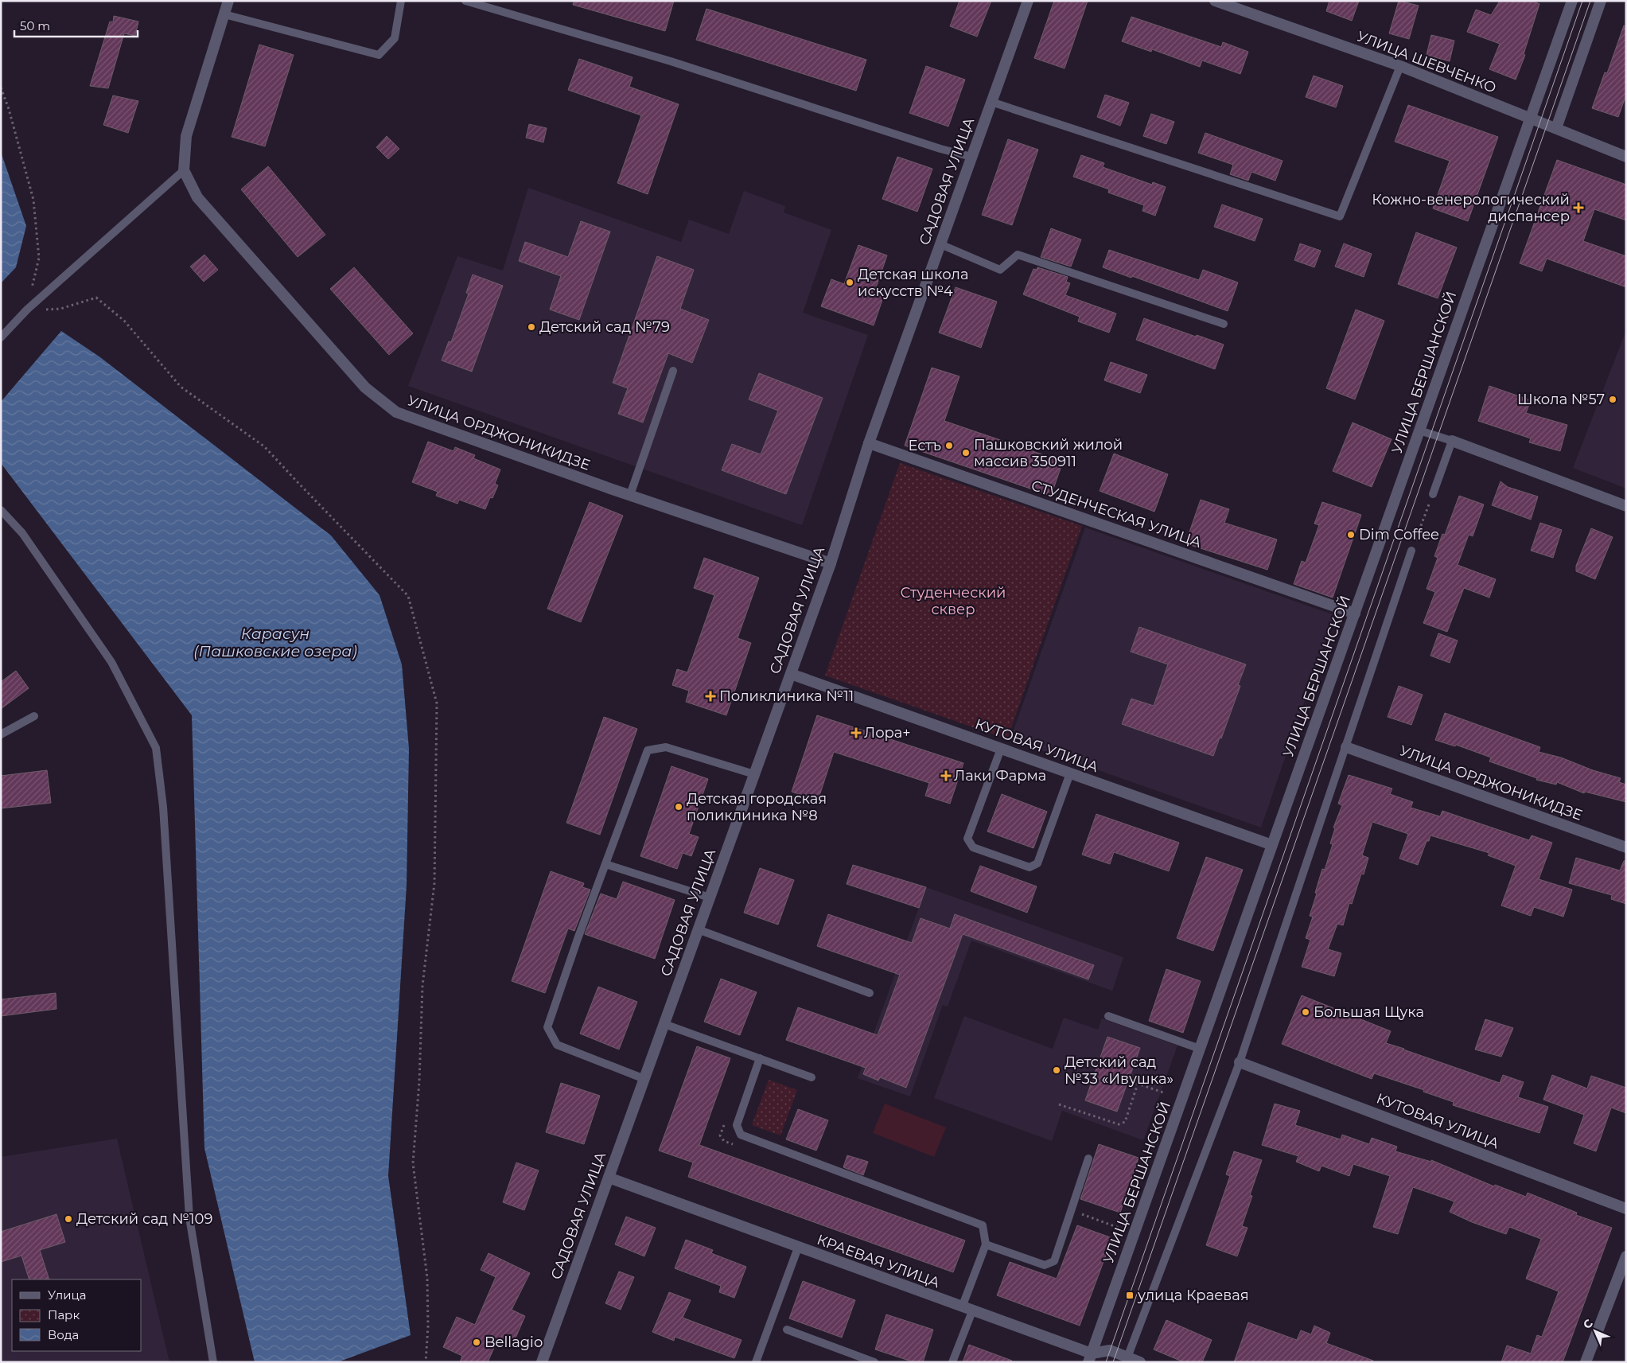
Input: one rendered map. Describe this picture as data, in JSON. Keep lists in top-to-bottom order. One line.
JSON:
{"streets":{"street":["УЛИЦА ШЕВЧЕНКО","САДОВАЯ УЛИЦА","УЛИЦА БЕРШАНСКОЙ","УЛИЦА ОРДЖОНИКИДЗЕ","СТУДЕНЧЕСКАЯ УЛИЦА","КУТОВАЯ УЛИЦА","КРАЕВАЯ УЛИЦА"]},"crossings":[["УЛИЦА ШЕВЧЕНКО","УЛИЦА БЕРШАНСКОЙ"],["САДОВАЯ УЛИЦА","УЛИЦА ОРДЖОНИКИДЗЕ"],["САДОВАЯ УЛИЦА","СТУДЕНЧЕСКАЯ УЛИЦА"],["САДОВАЯ УЛИЦА","КУТОВАЯ УЛИЦА"],["САДОВАЯ УЛИЦА","КРАЕВАЯ УЛИЦА"],["УЛИЦА БЕРШАНСКОЙ","СТУДЕНЧЕСКАЯ УЛИЦА"],["УЛИЦА БЕРШАНСКОЙ","КУТОВАЯ УЛИЦА"],["УЛИЦА БЕРШАНСКОЙ","КРАЕВАЯ УЛИЦА"]],"water":["Карасун (Пашковские озера)"],"parks":["Студенческий сквер"],"places":{"health":["Кожно-венерологический диспансер","Поликлиника №11","Лора+","Лаки Фарма"],"other":["Детская школа искусств №4","Детский сад №79","Школа №57","Естъ","Пашковский жилой массив 350911","Dim Coffee","Детская городская поликлиника №8","Большая Щука","Детский сад №33 «Ивушка»","Детский сад №109","Bellagio"],"transit":["улица Краевая"]},"legend":["Улица","Парк","Вода"],"scale_bar":"50 m","north":"top left"}
